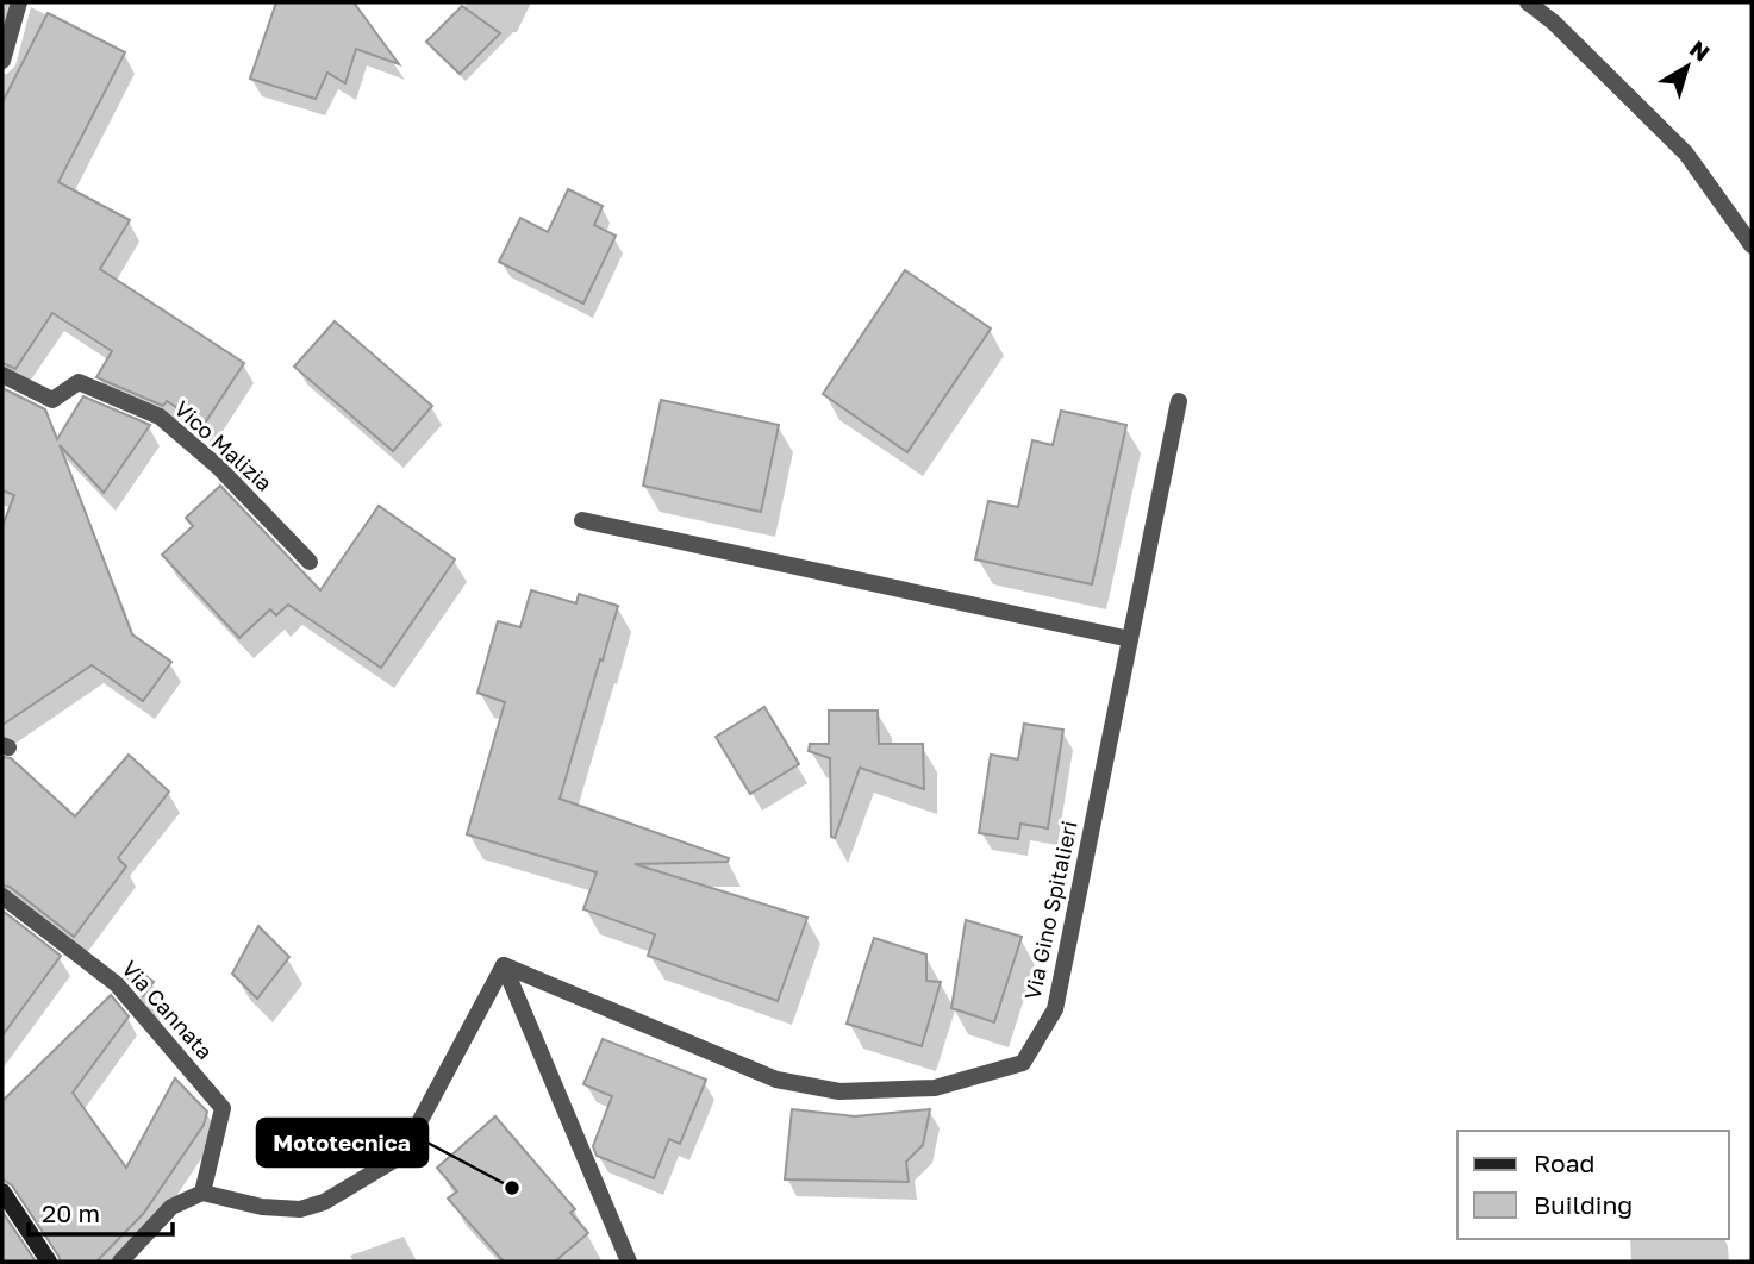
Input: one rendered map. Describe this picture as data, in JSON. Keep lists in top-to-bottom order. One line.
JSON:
{"streets":{"street":["Vico Malizia","Via Gino Spitalieri","Via Cannata"]},"places":["Mototecnica"],"legend":["Road","Building"],"scale_bar":"20 m","north":"top right"}
